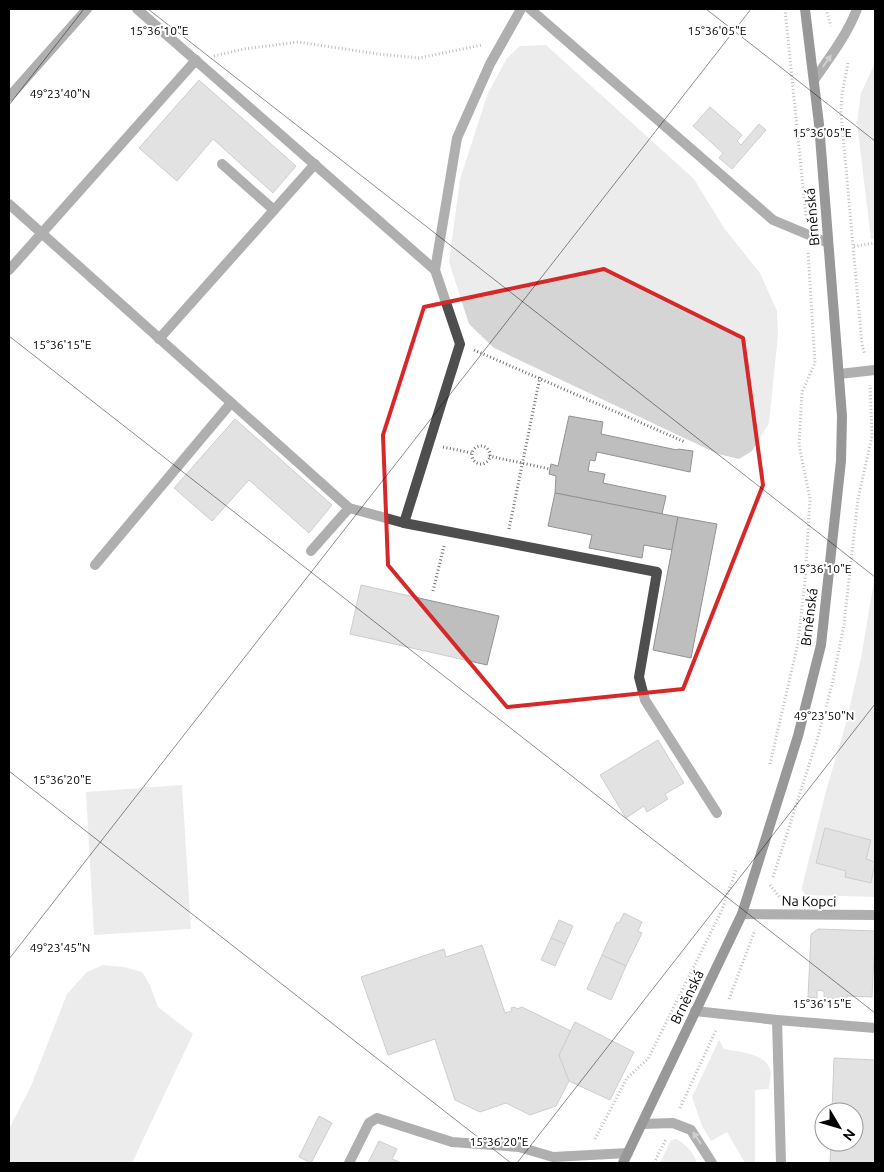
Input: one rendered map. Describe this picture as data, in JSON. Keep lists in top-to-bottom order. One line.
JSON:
{"streets":{"main road":["Brněnská"],"street":["Na Kopci"]},"crossings":[["Brněnská","Na Kopci"]],"north":"bottom right","coordinates":["15°36'10\"E","15°36'05\"E","49°23'40\"N","15°36'15\"E","49°23'50\"N","15°36'20\"E","49°23'45\"N"]}
